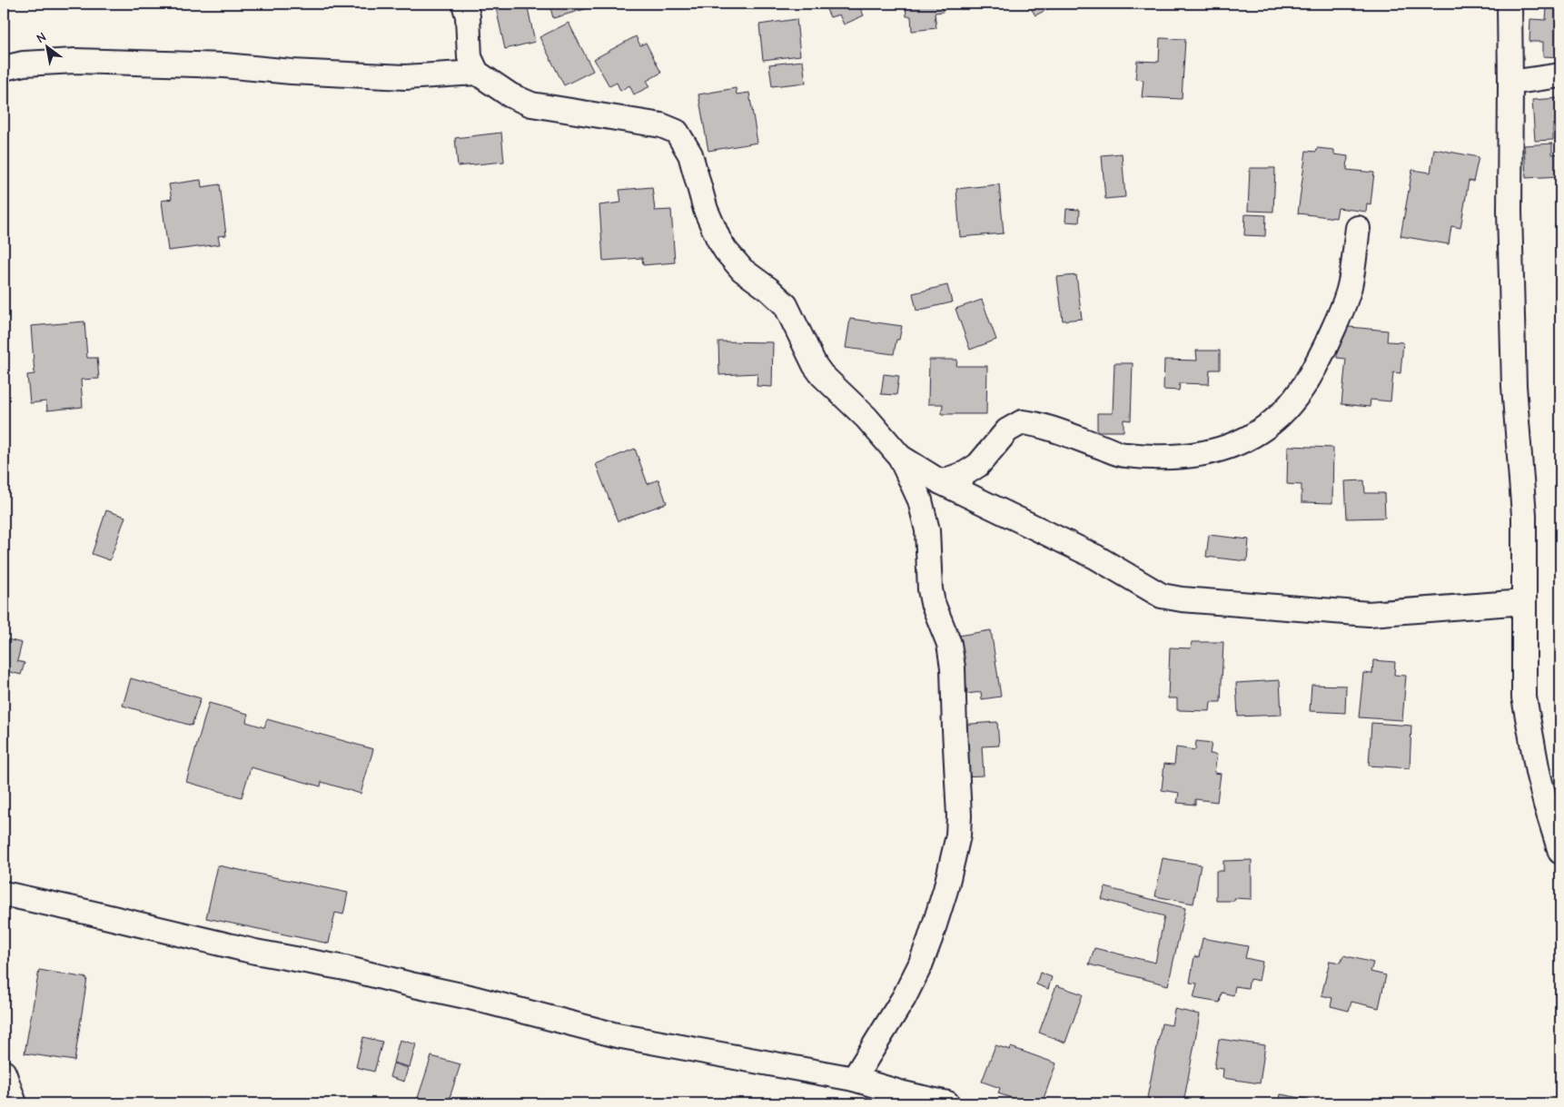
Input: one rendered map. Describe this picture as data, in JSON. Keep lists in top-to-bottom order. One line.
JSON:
{"north":"top left"}
